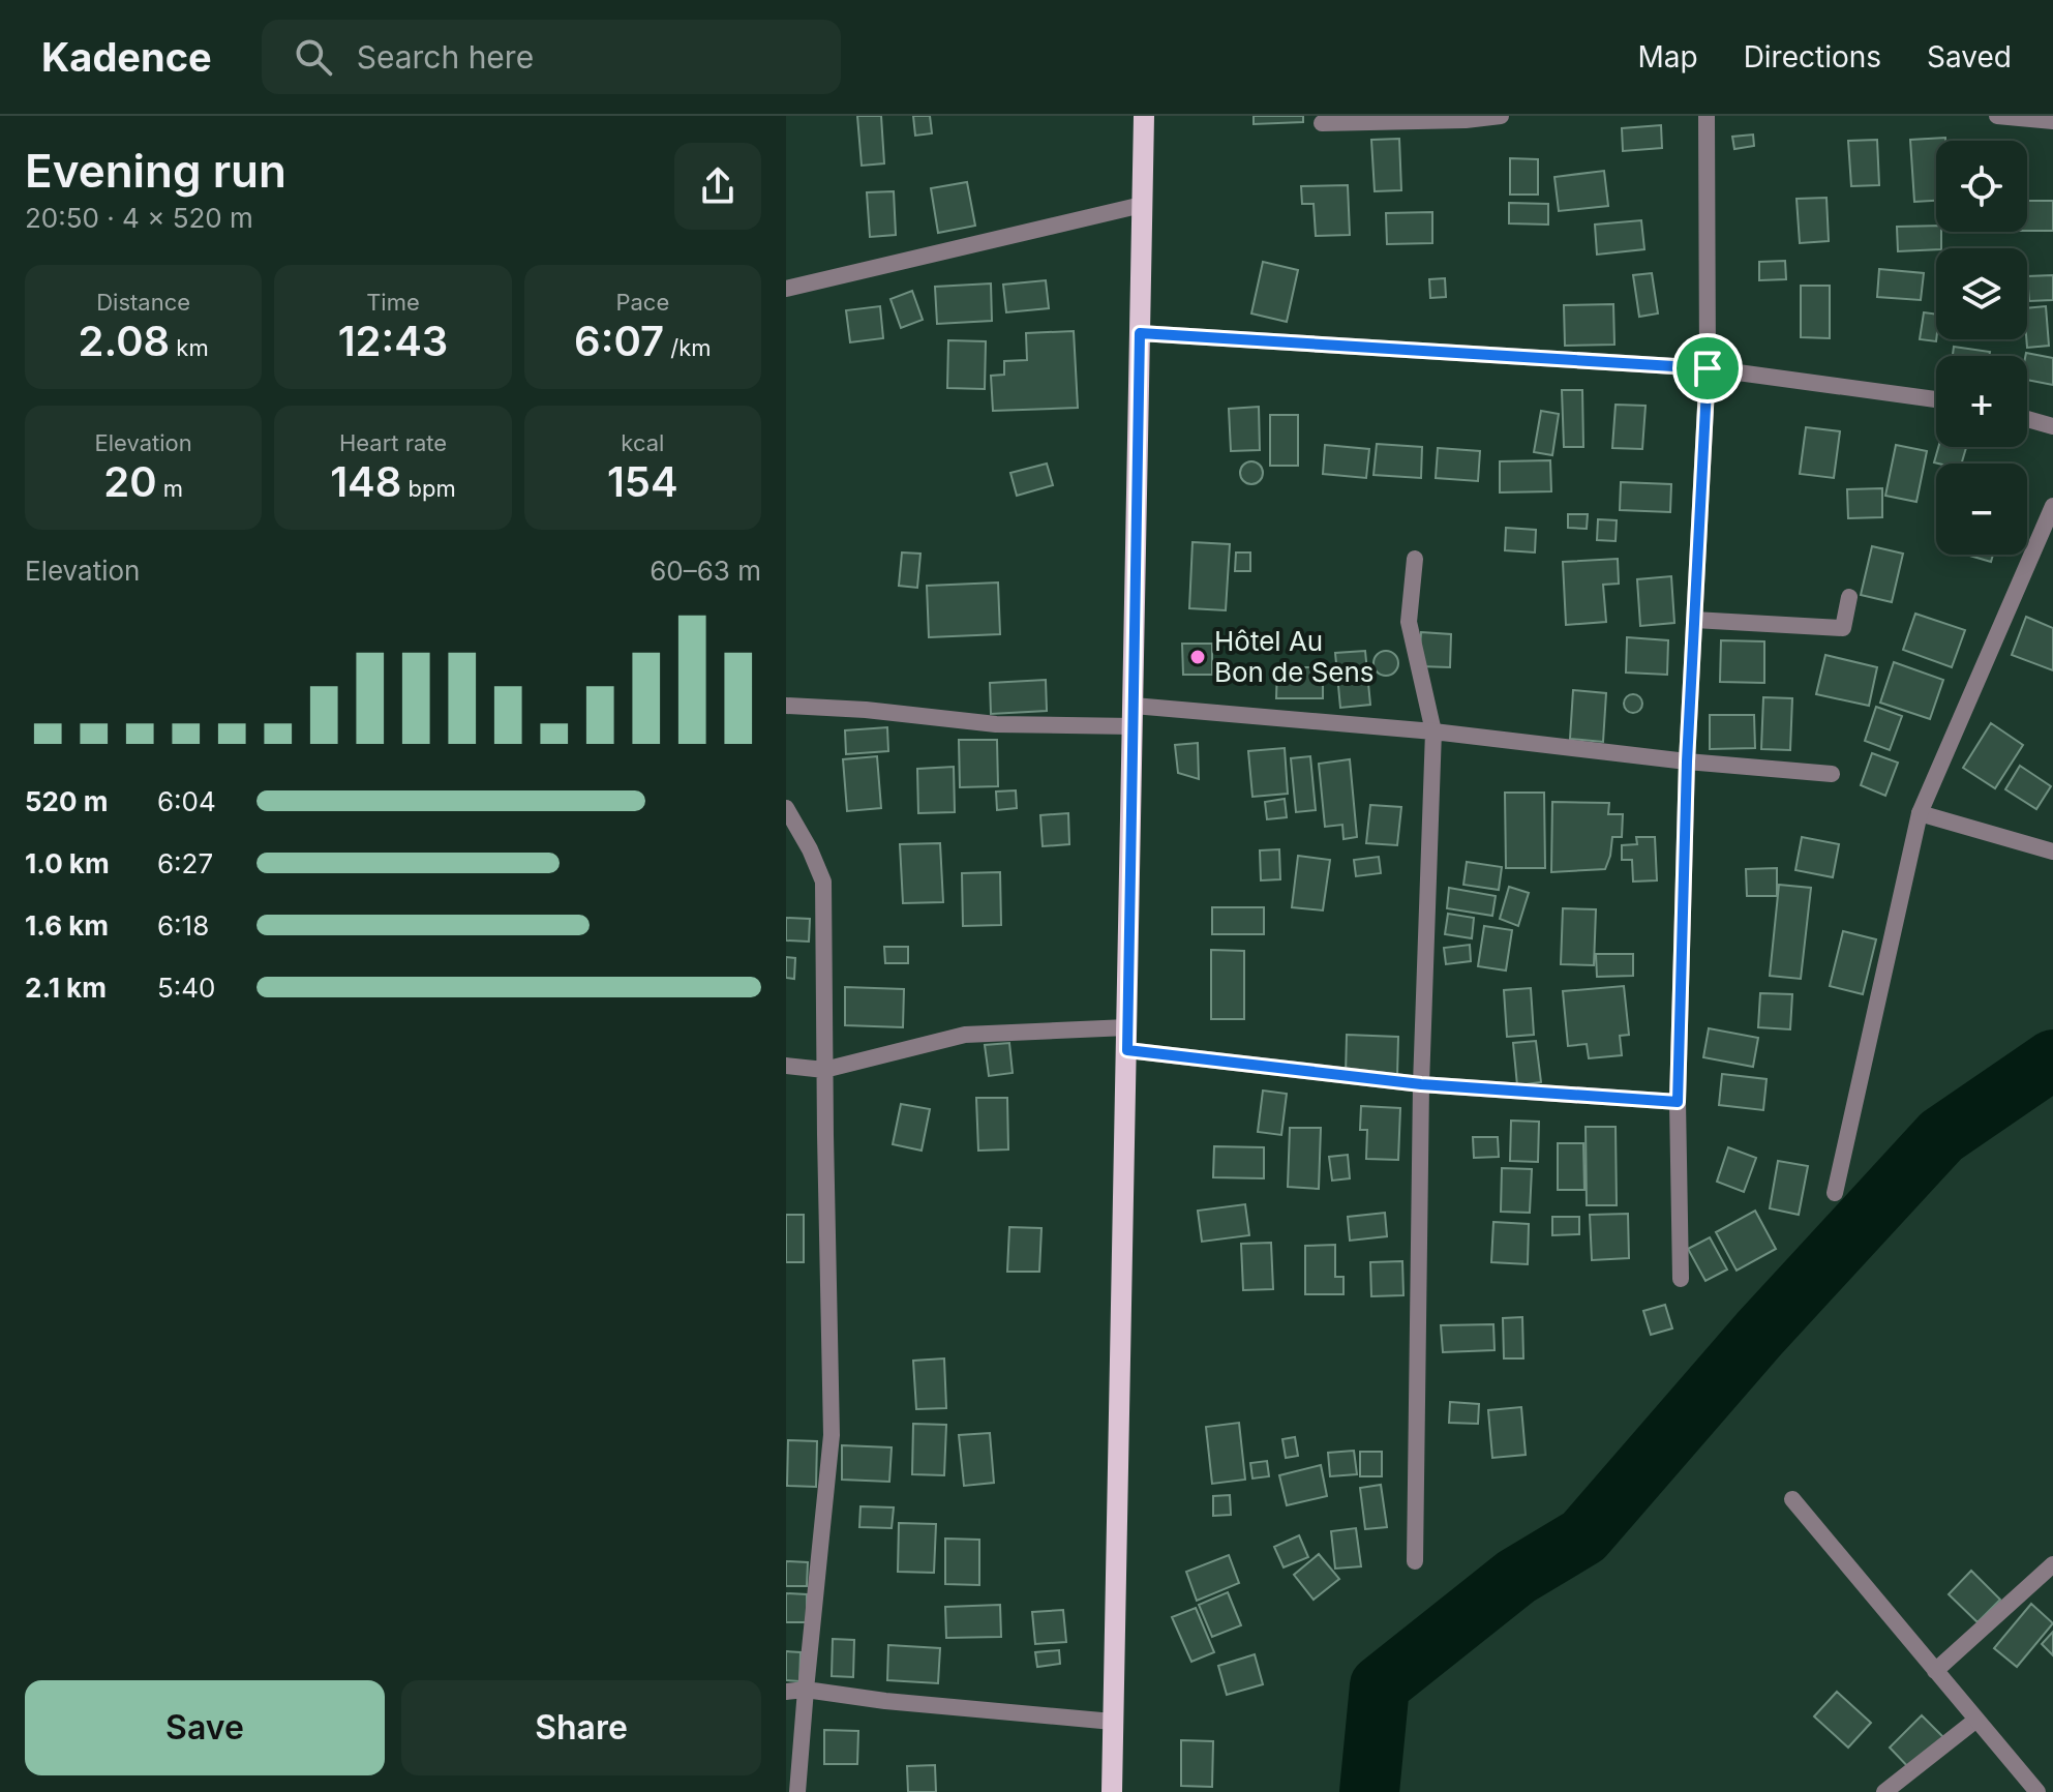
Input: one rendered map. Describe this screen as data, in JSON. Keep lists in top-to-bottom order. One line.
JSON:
{"places":["Hôtel Au Bon de Sens"],"page":{"header":"Kadence","search":"Search here","nav":["Map","Directions","Saved"],"heading":["Evening run","20:50 · 4 × 520 m"],"map_buttons":["+","−"],"stats":[["Distance","2.08 km"],["Time","12:43"],["Pace","6:07 /km"],["Elevation","20 m"],["Heart rate","148 bpm"],["kcal","154"]],"chart":["Elevation","60–63 m"],"list":[{"name":"520 m","note":"6:04"},{"name":"1.0 km","note":"6:27"},{"name":"1.6 km","note":"6:18"},{"name":"2.1 km","note":"5:40"}],"buttons":["Save","Share"]}}
